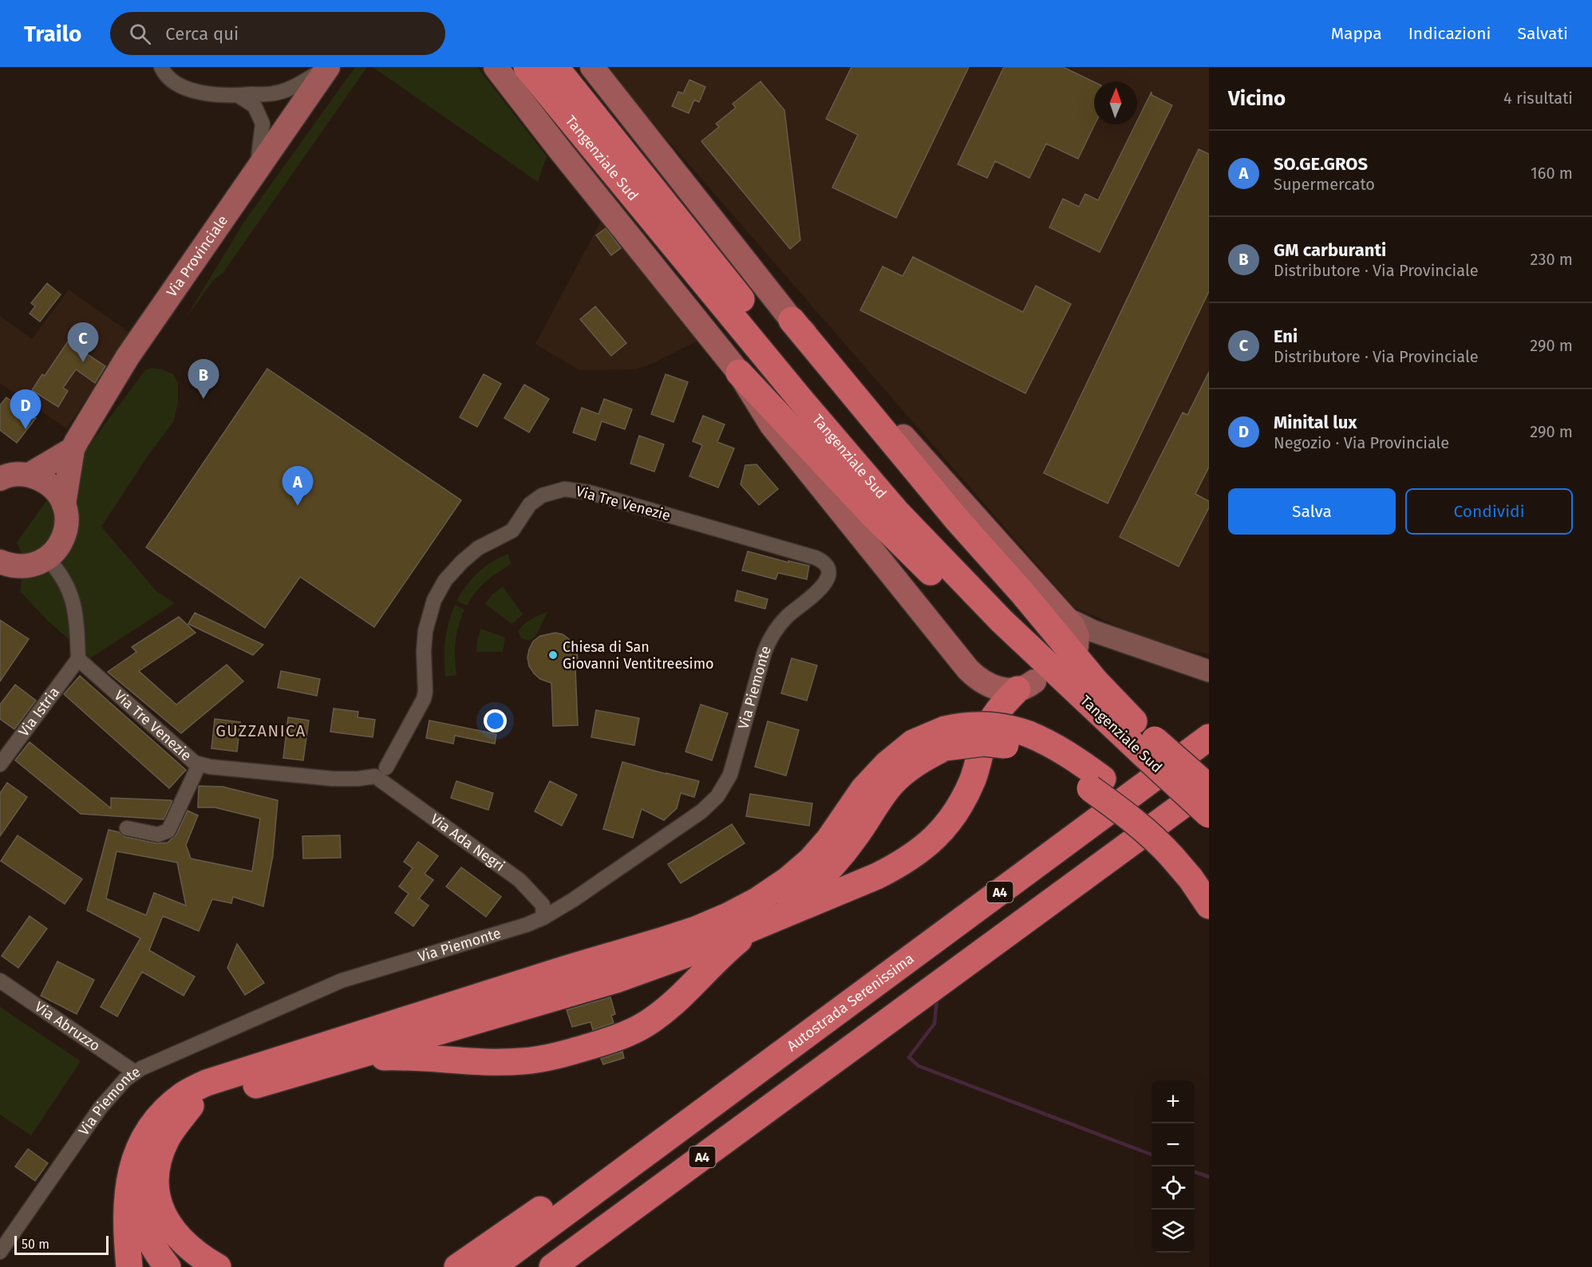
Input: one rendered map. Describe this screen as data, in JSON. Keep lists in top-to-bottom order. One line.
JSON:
{"streets":{"highway":["Tangenziale Sud","A4","Autostrada Serenissima"],"main road":["Via Provinciale"],"street":["Via Tre Venezie","Via Piemonte","Via Istria","Via Ada Negri","Via Abruzzo"]},"crossings":[["Tangenziale Sud","A4"],["Via Tre Venezie","Via Piemonte"],["Via Tre Venezie","Via Istria"],["Via Tre Venezie","Via Ada Negri"],["Via Piemonte","Via Ada Negri"],["Via Piemonte","Via Abruzzo"]],"districts":["GUZZANICA"],"places":["Chiesa di San Giovanni Ventitreesimo"],"scale_bar":"50 m","north":"top","page":{"header":"Trailo","search":"Cerca qui","nav":["Mappa","Indicazioni","Salvati"],"heading":["Vicino","4 risultati"],"list":[{"mark":"A","name":"SO.GE.GROS","note":"Supermercato","value":"160 m"},{"mark":"B","name":"GM carburanti","note":"Distributore · Via Provinciale","value":"230 m"},{"mark":"C","name":"Eni","note":"Distributore · Via Provinciale","value":"290 m"},{"mark":"D","name":"Minital lux","note":"Negozio · Via Provinciale","value":"290 m"}],"pins":["C","B","D","A"],"buttons":["Salva","Condividi"],"map_buttons":["+","−"],"scale":"50 m"}}
